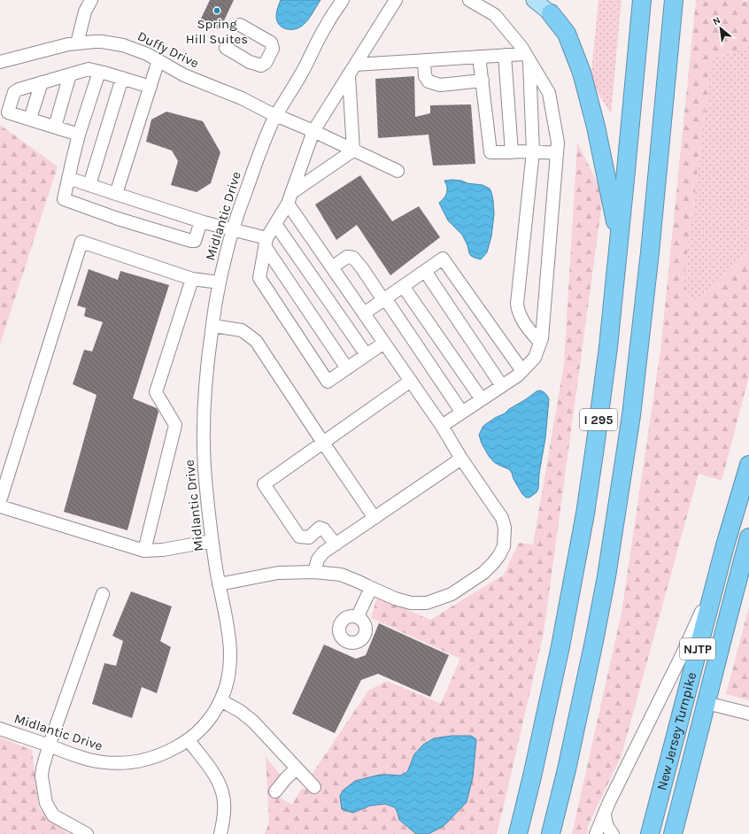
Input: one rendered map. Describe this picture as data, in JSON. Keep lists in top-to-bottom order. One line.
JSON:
{"streets":{"highway":["I 295","NJTP","New Jersey Turnpike"],"street":["Duffy Drive","Midlantic Drive"]},"crossings":[["Duffy Drive","Midlantic Drive"]],"places":["Spring Hill Suites"],"north":"top left"}
